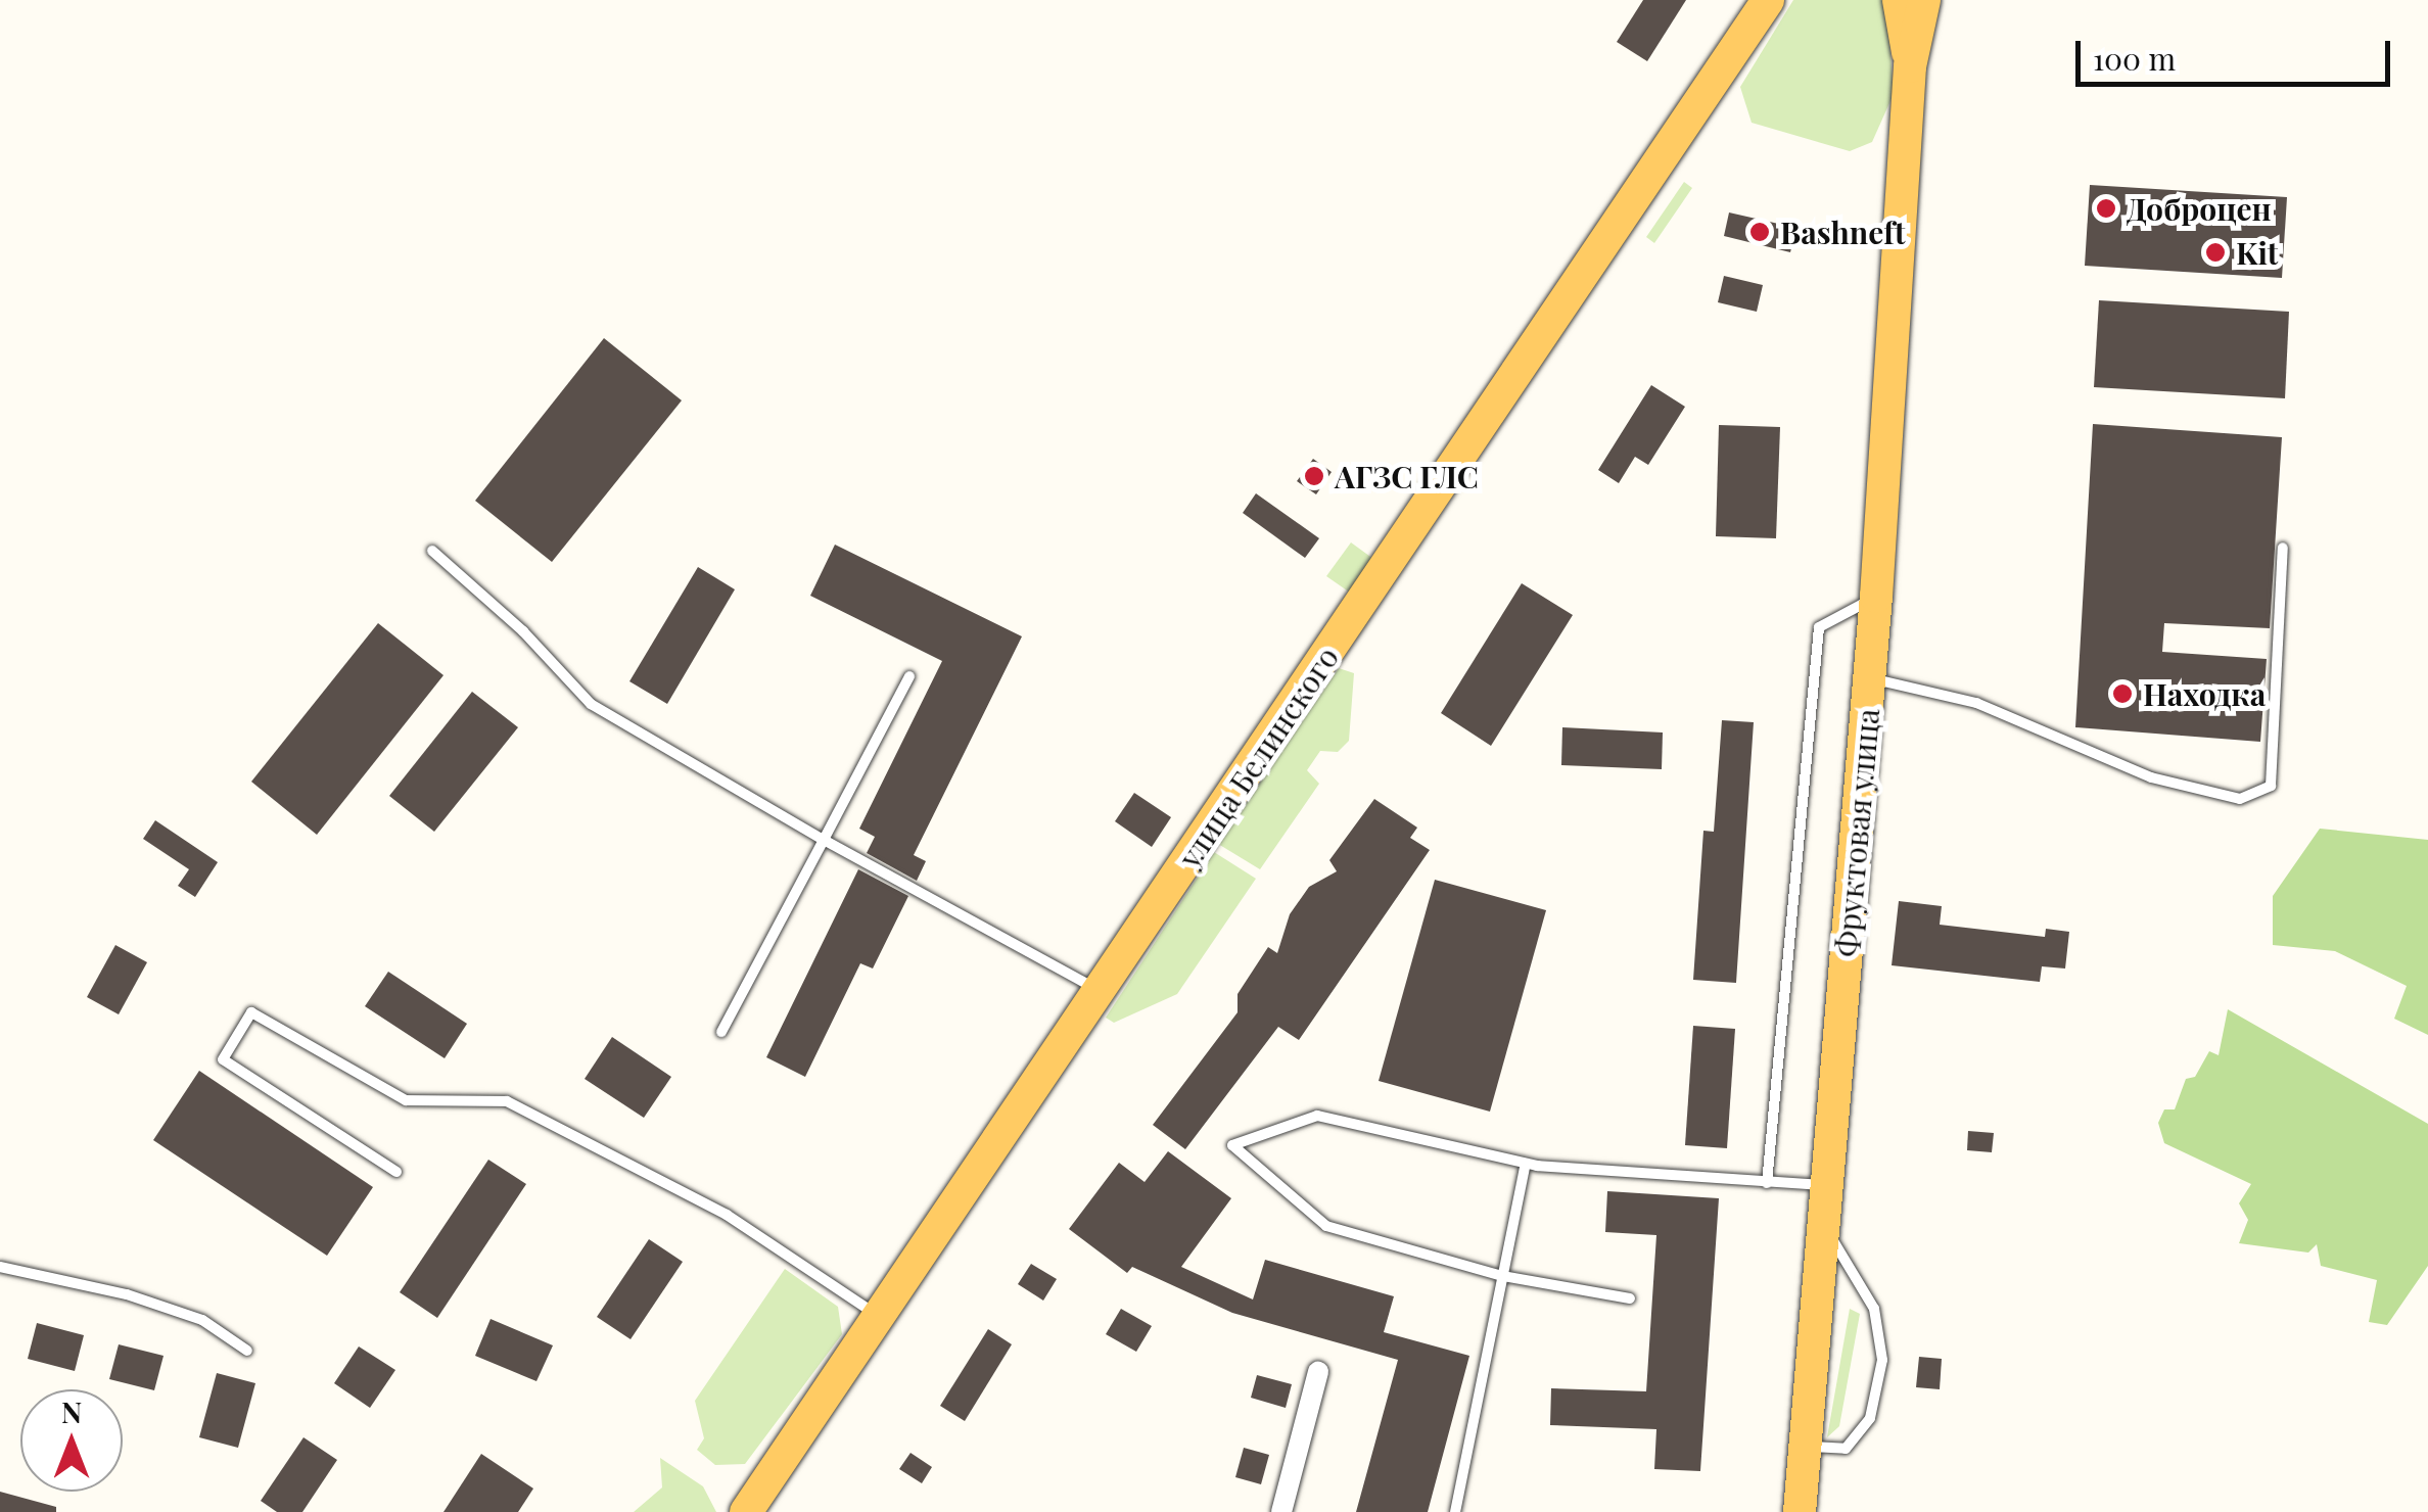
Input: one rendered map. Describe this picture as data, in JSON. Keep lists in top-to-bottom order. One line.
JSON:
{"streets":{"main road":["улица Белинского","Фруктовая улица"]},"places":["Доброцен","Bashneft","Kit","АГЗС ГЛС","Находка"],"scale_bar":"100 m","north":"top"}
